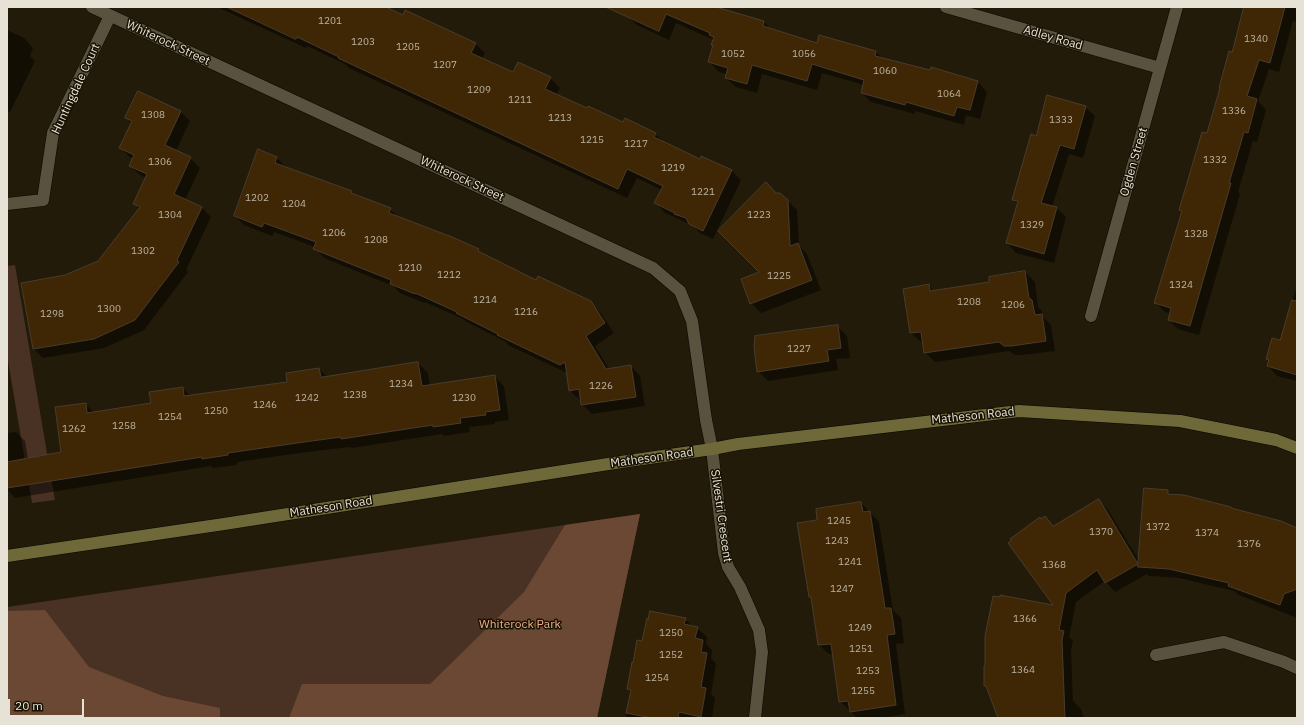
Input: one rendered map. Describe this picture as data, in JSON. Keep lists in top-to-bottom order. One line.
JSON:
{"streets":{"street":["Adley Road","Whiterock Street","Huntingdale Court","Ogden Street","Matheson Road","Silvestri Crescent"]},"crossings":[["Adley Road","Ogden Street"],["Whiterock Street","Huntingdale Court"],["Whiterock Street","Matheson Road"],["Whiterock Street","Silvestri Crescent"],["Matheson Road","Silvestri Crescent"]],"parks":["Whiterock Park"],"house_numbers":["1201","1340","1203","1205","1052","1056","1207","1060","1209","1064","1211","1336","1308","1213","1333","1215","1217","1332","1306","1219","1221","1202","1204","1304","1223","1329","1206","1328","1208","1302","1210","1212","1225","1324","1214","1208","1206","1300","1216","1298","1227","1234","1226","1238","1242","1230","1246","1250","1254","1258","1262","1245","1372","1370","1374","1243","1376","1241","1368","1247","1366","1249","1250","1251","1252","1364","1253","1254","1255"],"scale_bar":"20 m"}
